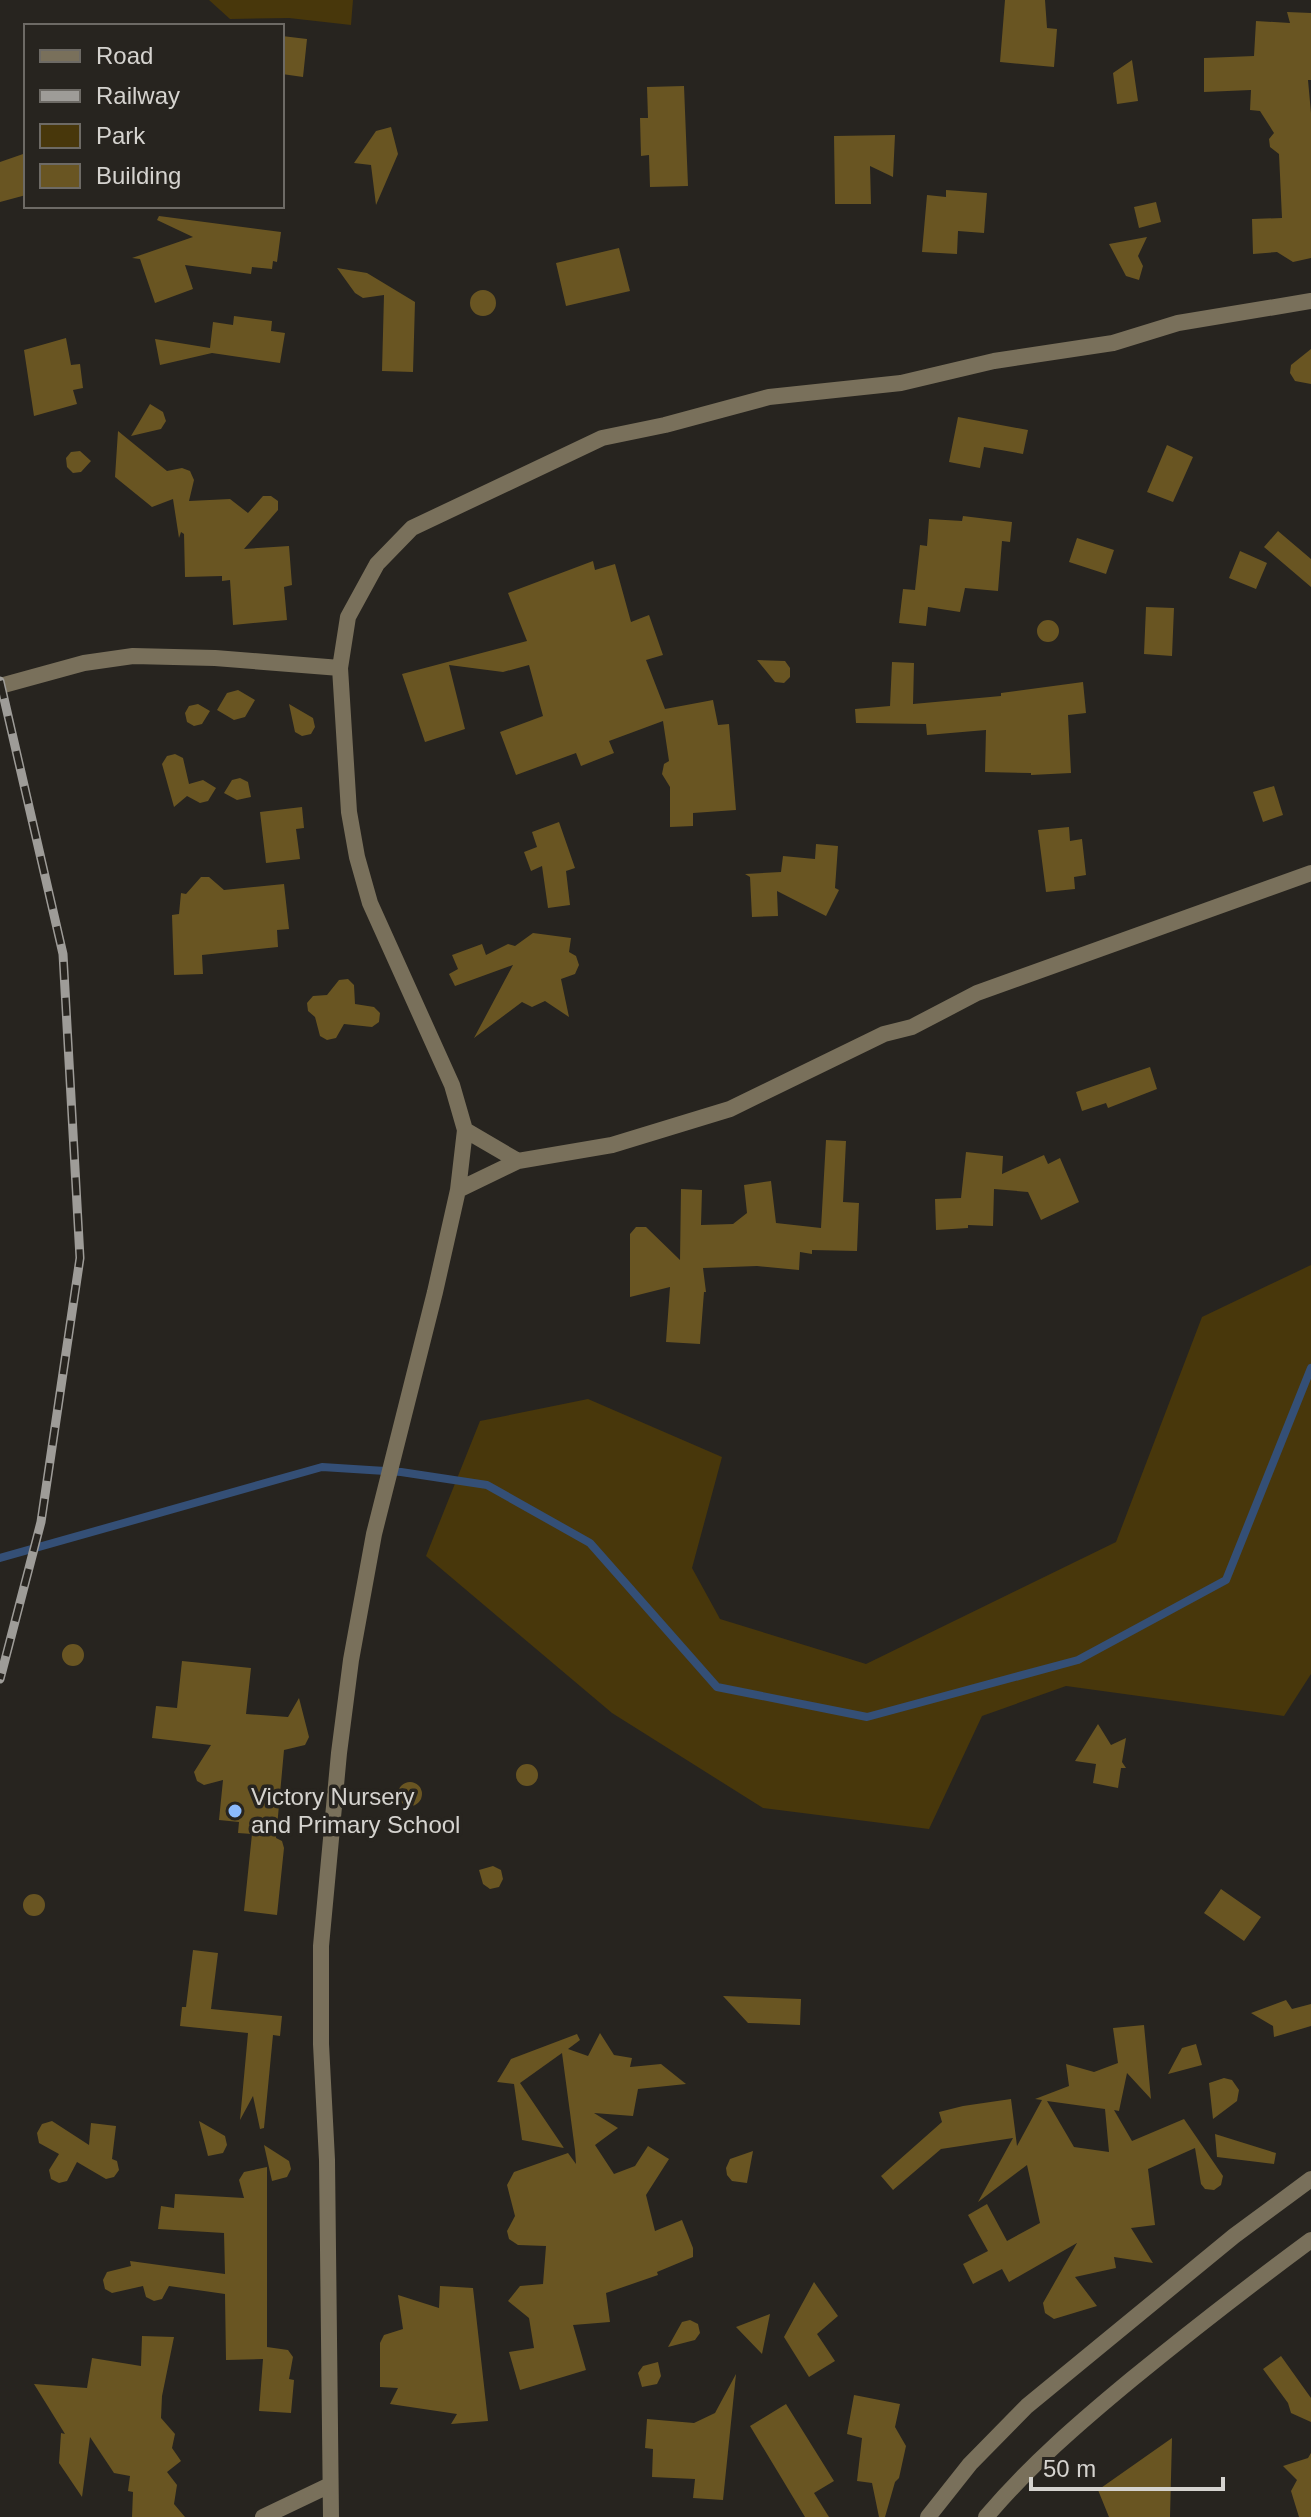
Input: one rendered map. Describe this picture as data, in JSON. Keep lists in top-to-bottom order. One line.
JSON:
{"places":["Victory Nursery and Primary School"],"legend":["Road","Railway","Park","Building"],"scale_bar":"50 m"}
